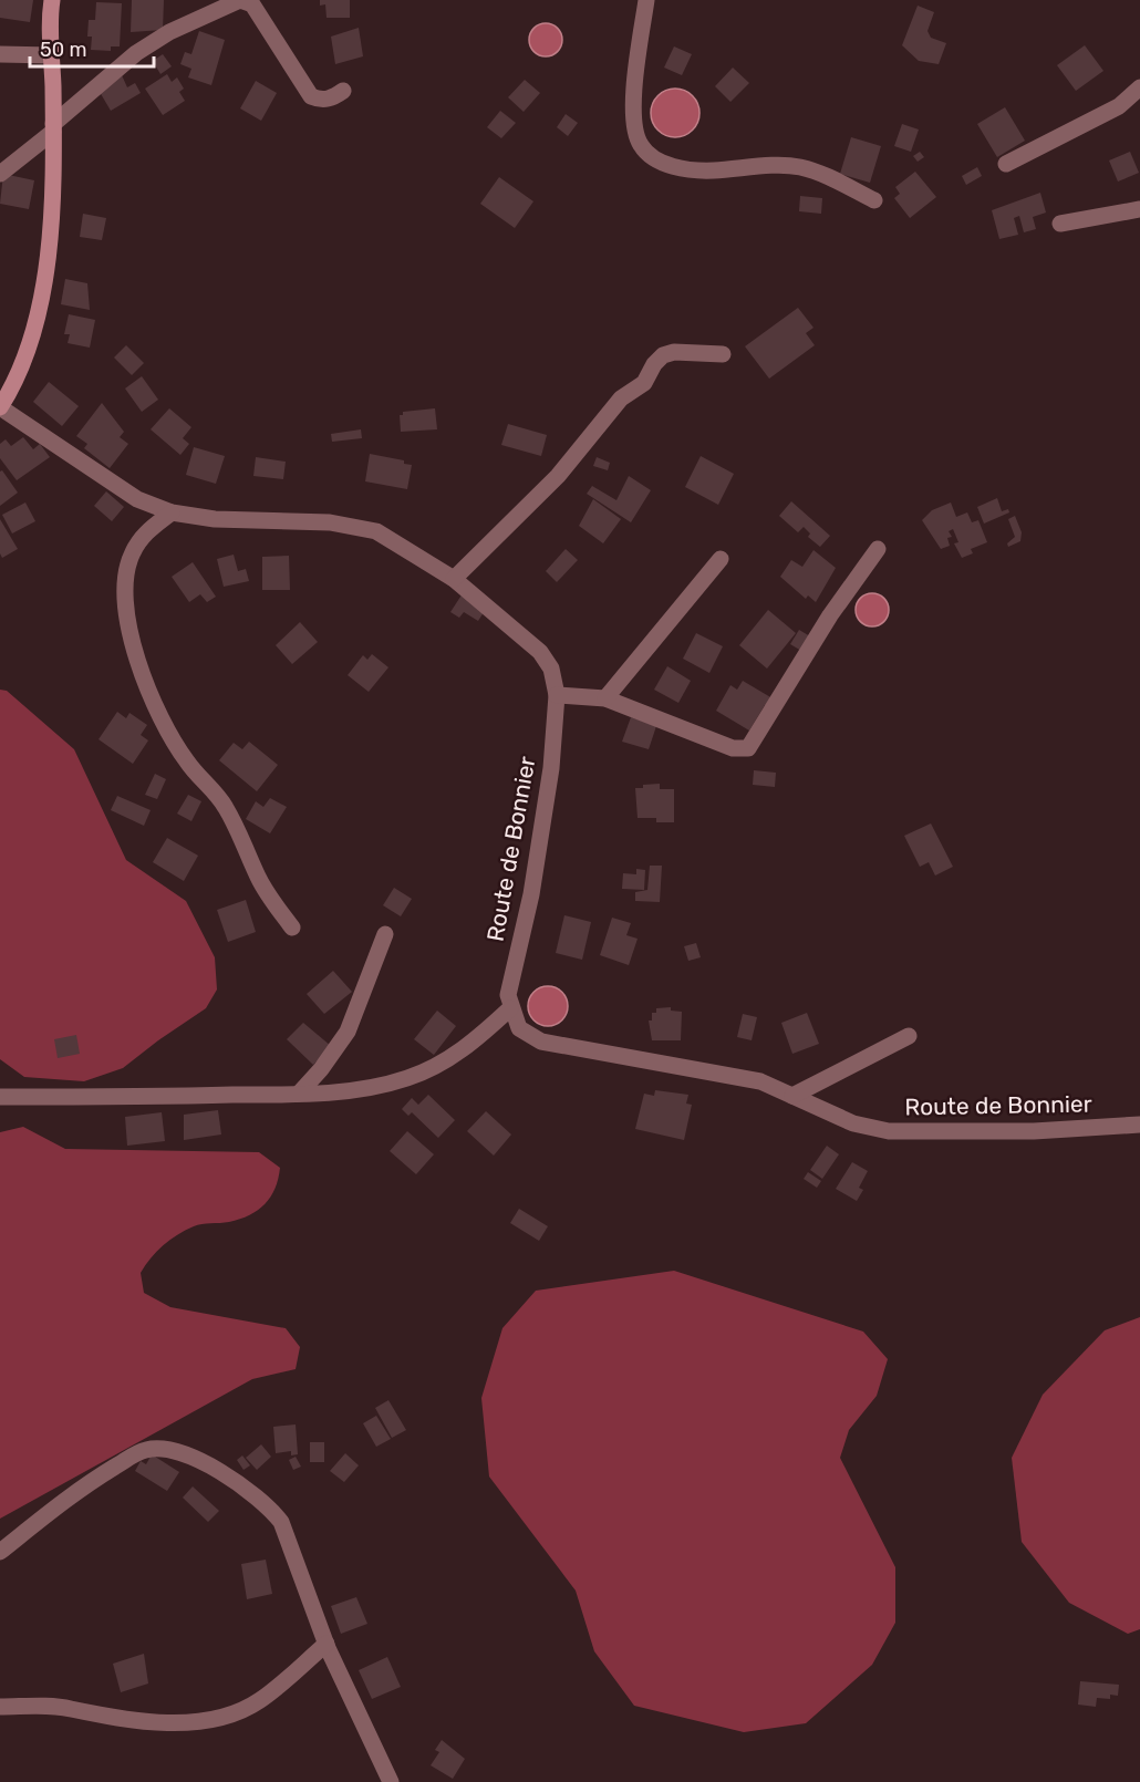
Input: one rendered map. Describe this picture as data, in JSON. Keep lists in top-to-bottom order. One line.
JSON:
{"streets":{"street":["Route de Bonnier"]},"scale_bar":"50 m"}
